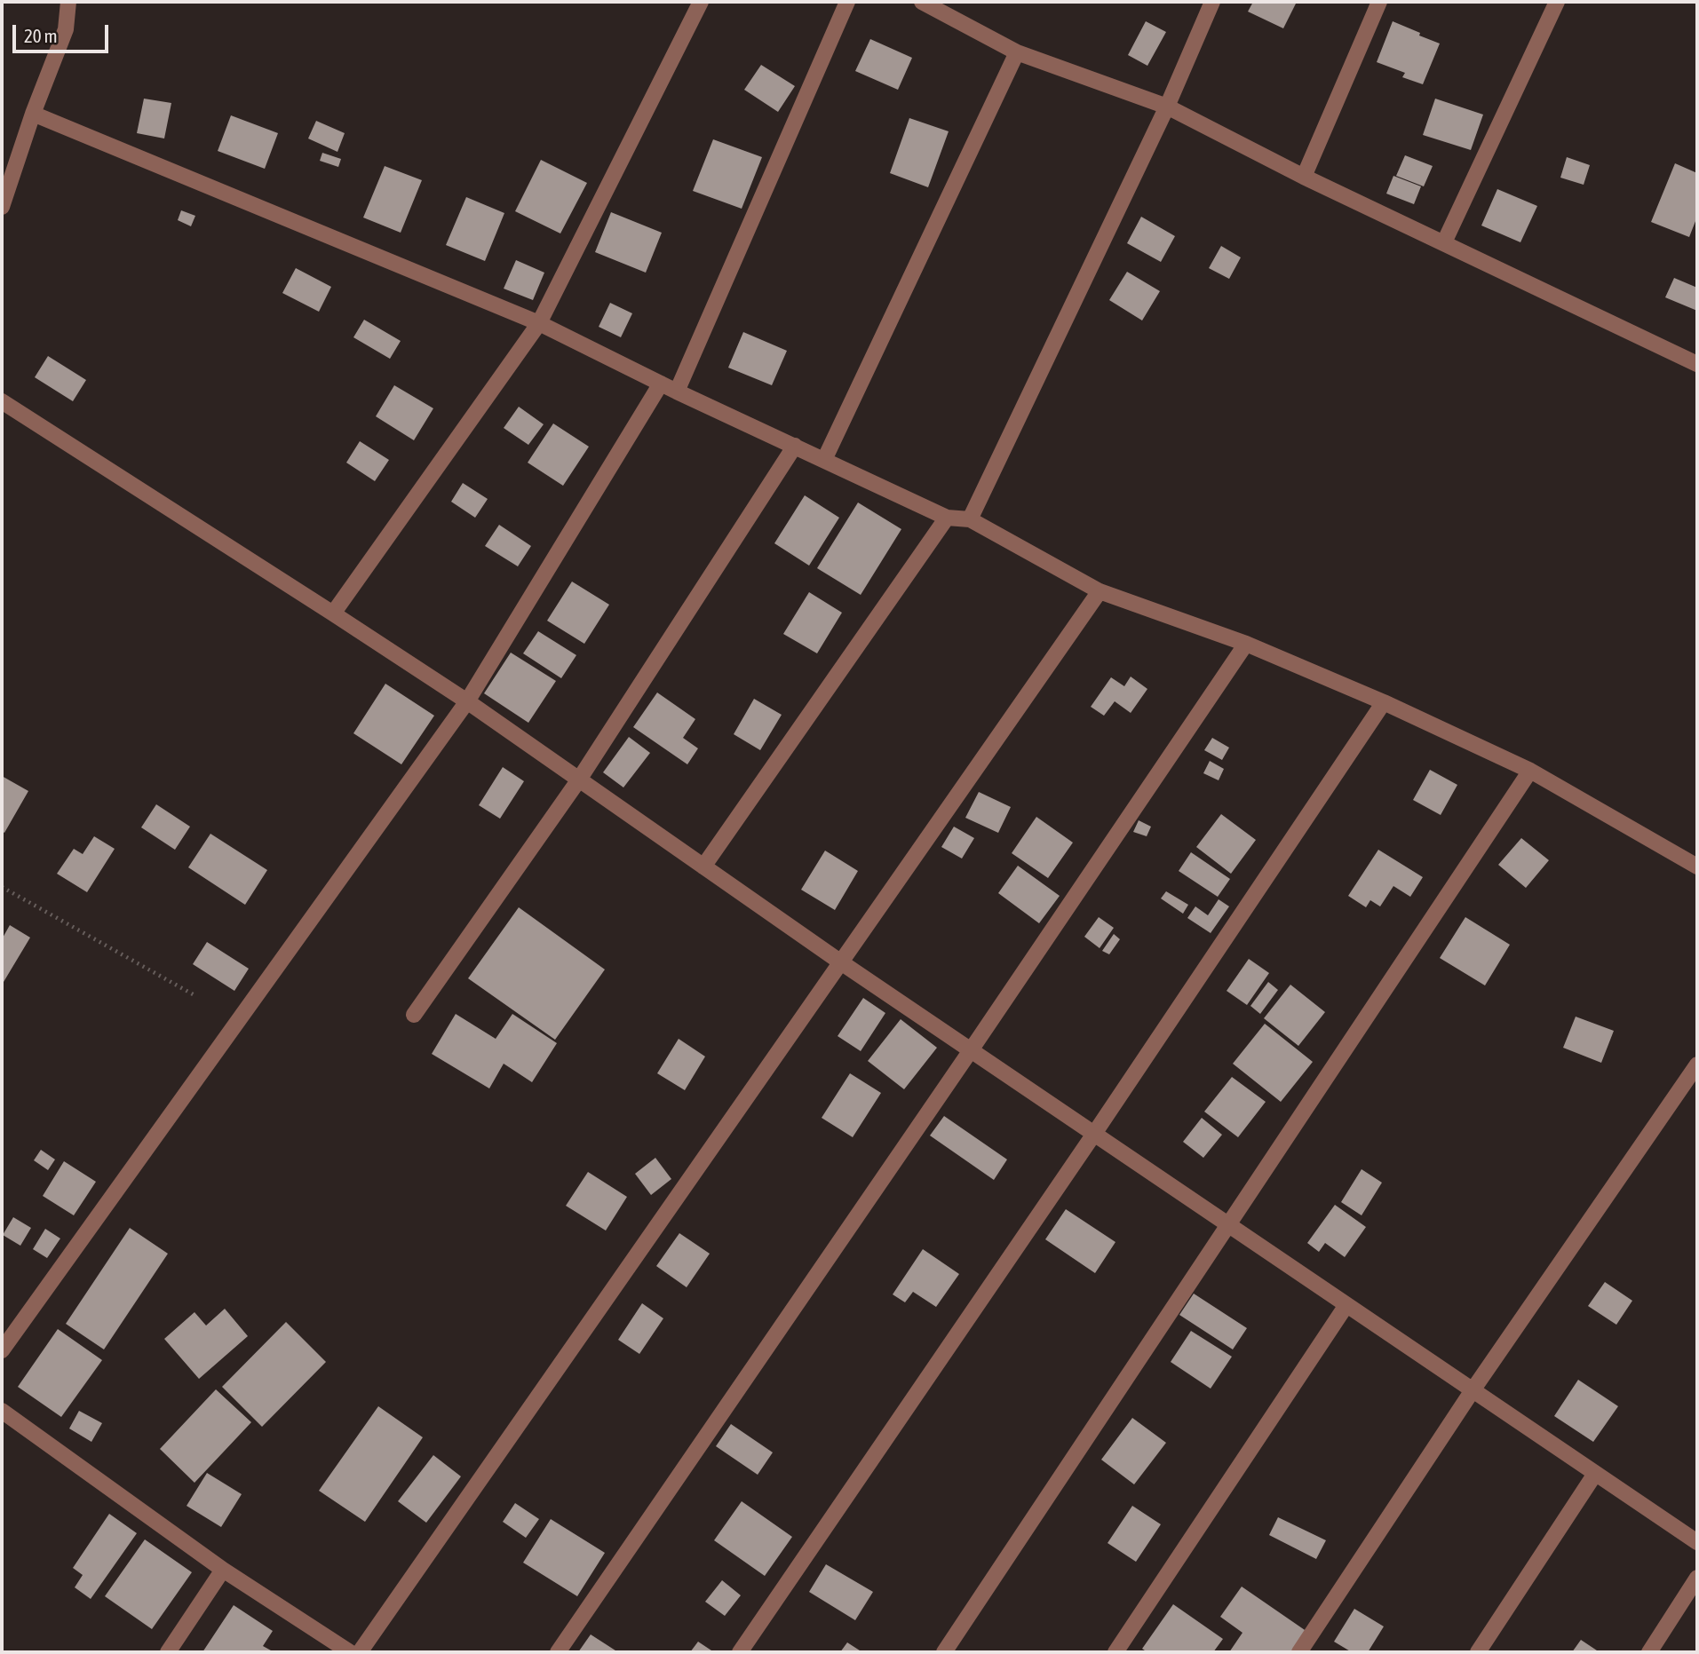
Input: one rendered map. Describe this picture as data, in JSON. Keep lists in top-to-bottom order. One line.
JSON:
{"scale_bar":"20 m"}
